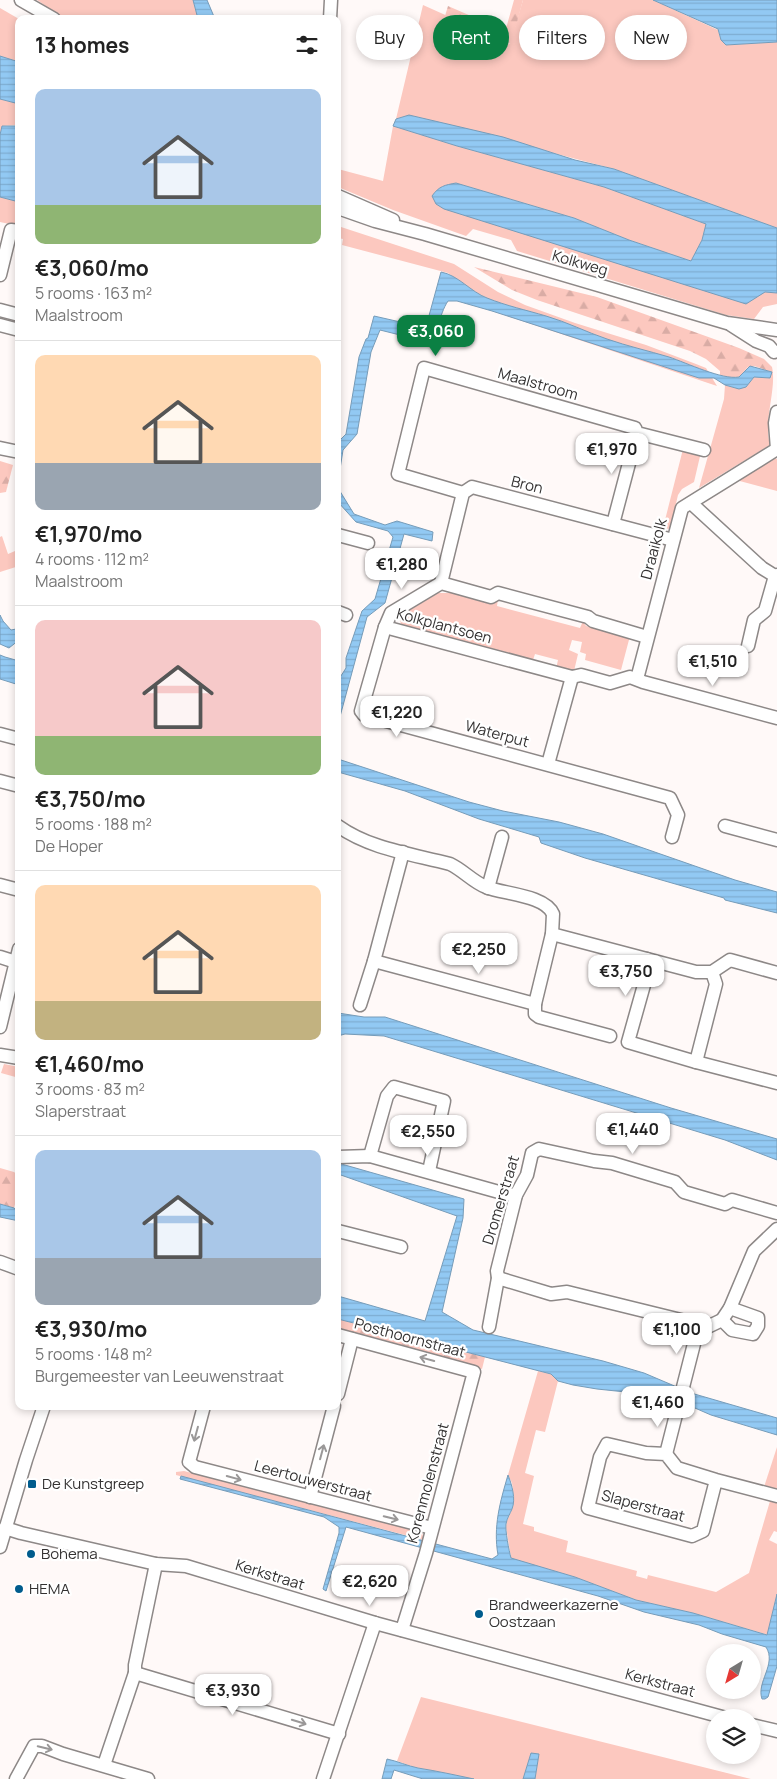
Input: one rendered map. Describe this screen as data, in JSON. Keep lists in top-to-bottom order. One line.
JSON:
{"streets":{"street":["Kolkweg","Maalstroom","Bron","Draaikolk","Kolkplantsoen","Waterput","Dromerstraat","Posthoornstraat","Leertouwerstraat","Korenmolenstraat","Slaperstraat","Kerkstraat"]},"crossings":[["Maalstroom","Bron"],["Bron","Draaikolk"],["Kolkplantsoen","Waterput"],["Posthoornstraat","Korenmolenstraat"],["Leertouwerstraat","Korenmolenstraat"],["Korenmolenstraat","Kerkstraat"]],"one_way":["Posthoornstraat","Leertouwerstraat"],"places":{"transit":["De Kunstgreep"],"other":["Bohema","HEMA","Brandweerkazerne Oostzaan"]},"north":"bottom left","page":{"chip":["Buy","Rent","Filters","New"],"heading":"13 homes","list":[{"name":"€3,060/mo","note":"5 rooms · 163 m² · Maalstroom"},{"name":"€1,970/mo","note":"4 rooms · 112 m² · Maalstroom"},{"name":"€3,750/mo","note":"5 rooms · 188 m² · De Hoper"},{"name":"€1,460/mo","note":"3 rooms · 83 m² · Slaperstraat"},{"name":"€3,930/mo","note":"5 rooms · 148 m² · Burgemeester van Leeuwenstraat"}],"price":["€3,060","€1,970","€1,280","€1,510","€1,220","€2,250","€3,750","€1,440","€2,550","€1,100","€1,460","€2,620","€3,930"]}}
